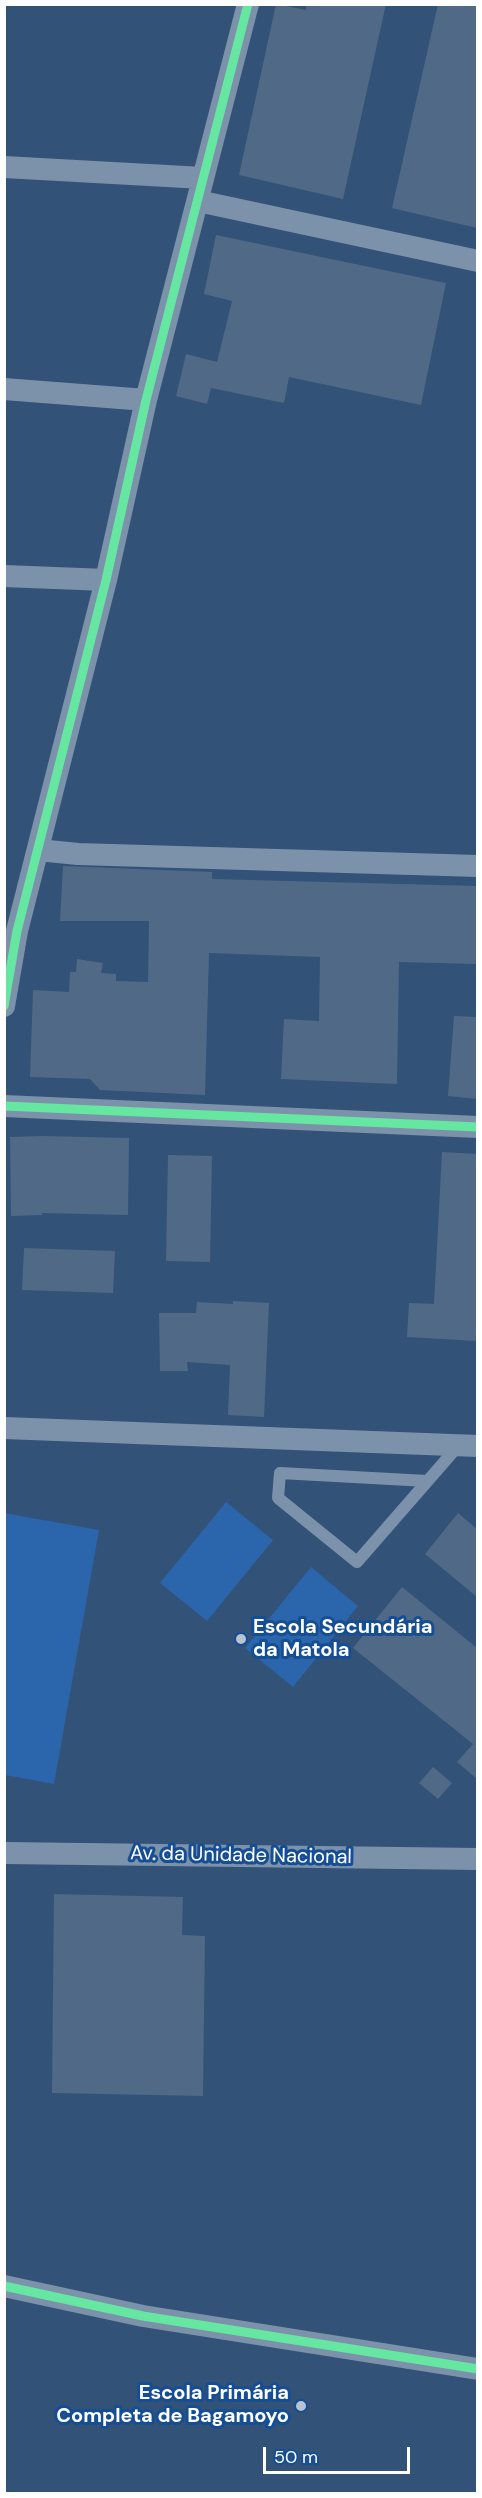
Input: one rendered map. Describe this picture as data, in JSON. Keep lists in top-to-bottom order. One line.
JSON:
{"streets":{"street":["Av. da Unidade Nacional"]},"places":["Escola Secundária da Matola","Escola Primária Completa de Bagamoyo"],"scale_bar":"50 m"}
